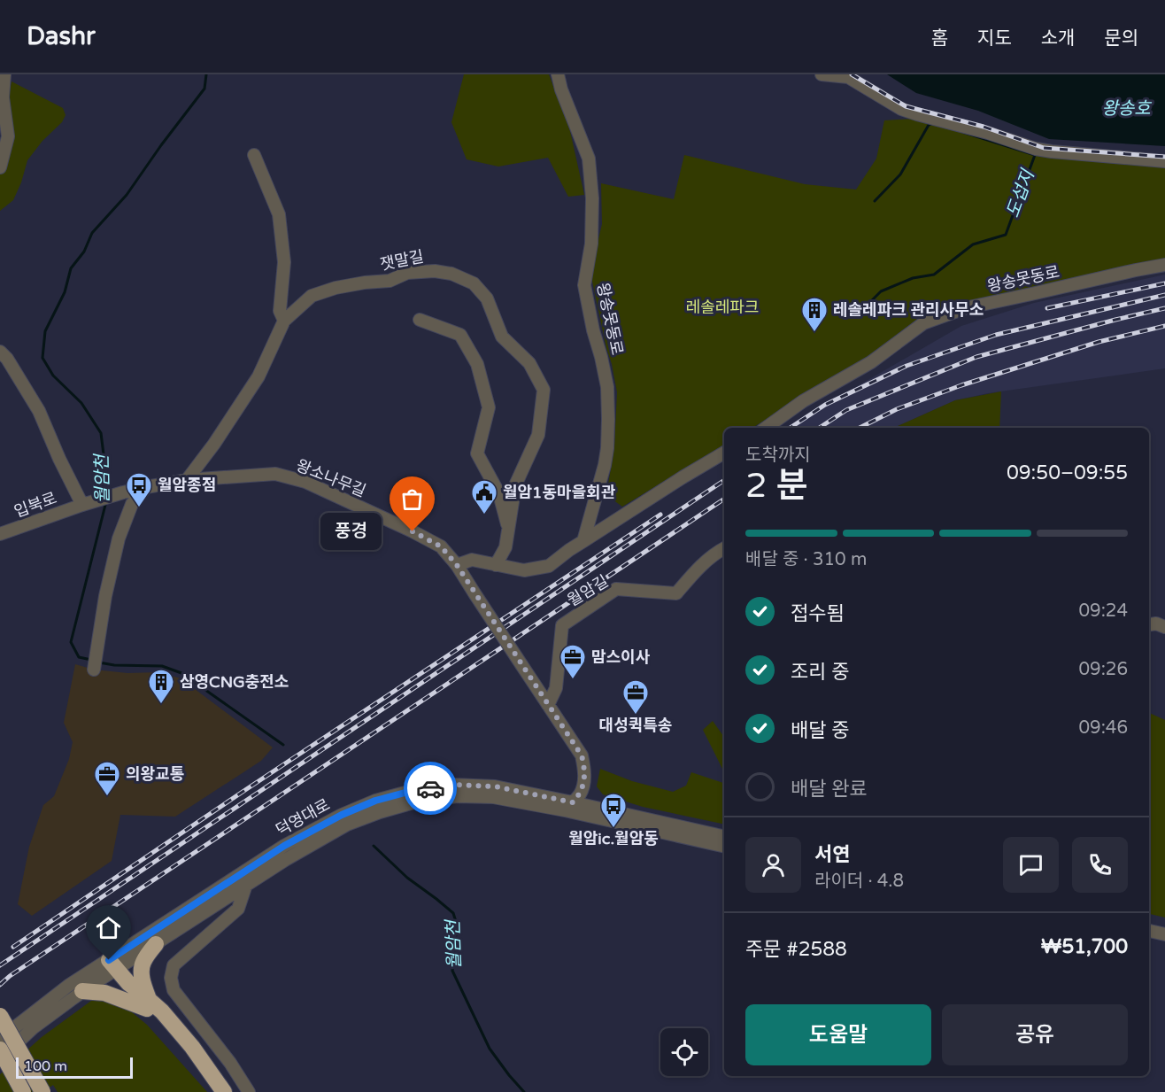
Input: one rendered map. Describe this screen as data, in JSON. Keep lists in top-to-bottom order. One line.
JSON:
{"streets":{"street":["잿말길","왕송못동로","왕소나무길","입북로","월암길","덕영대로"]},"crossings":[["잿말길","왕소나무길"],["왕소나무길","입북로"]],"water":["왕송호","도섭지","월암천"],"parks":["레솔레파크"],"places":{"building":["레솔레파크 관리사무소","삼영CNG충전소"],"bus stop":["월암종점","월암ic.월암동"],"public building":["월암1동마을회관"],"other":["풍경"],"office":["맘스이사","대성퀵특송","의왕교통"]},"scale_bar":"100 m","page":{"header":"Dashr","nav":["홈","지도","소개","문의"],"heading":["2 분","도착까지","09:50–09:55"],"panel":["서연","라이더 · 4.8","주문 #2588","₩51,700"],"bubble":"풍경","bar":"배달 중 · 310 m","list":[["접수됨","09:24"],["조리 중","09:26"],["배달 중","09:46"],"배달 완료"],"buttons":["도움말","공유"],"scale":"100 m"}}
